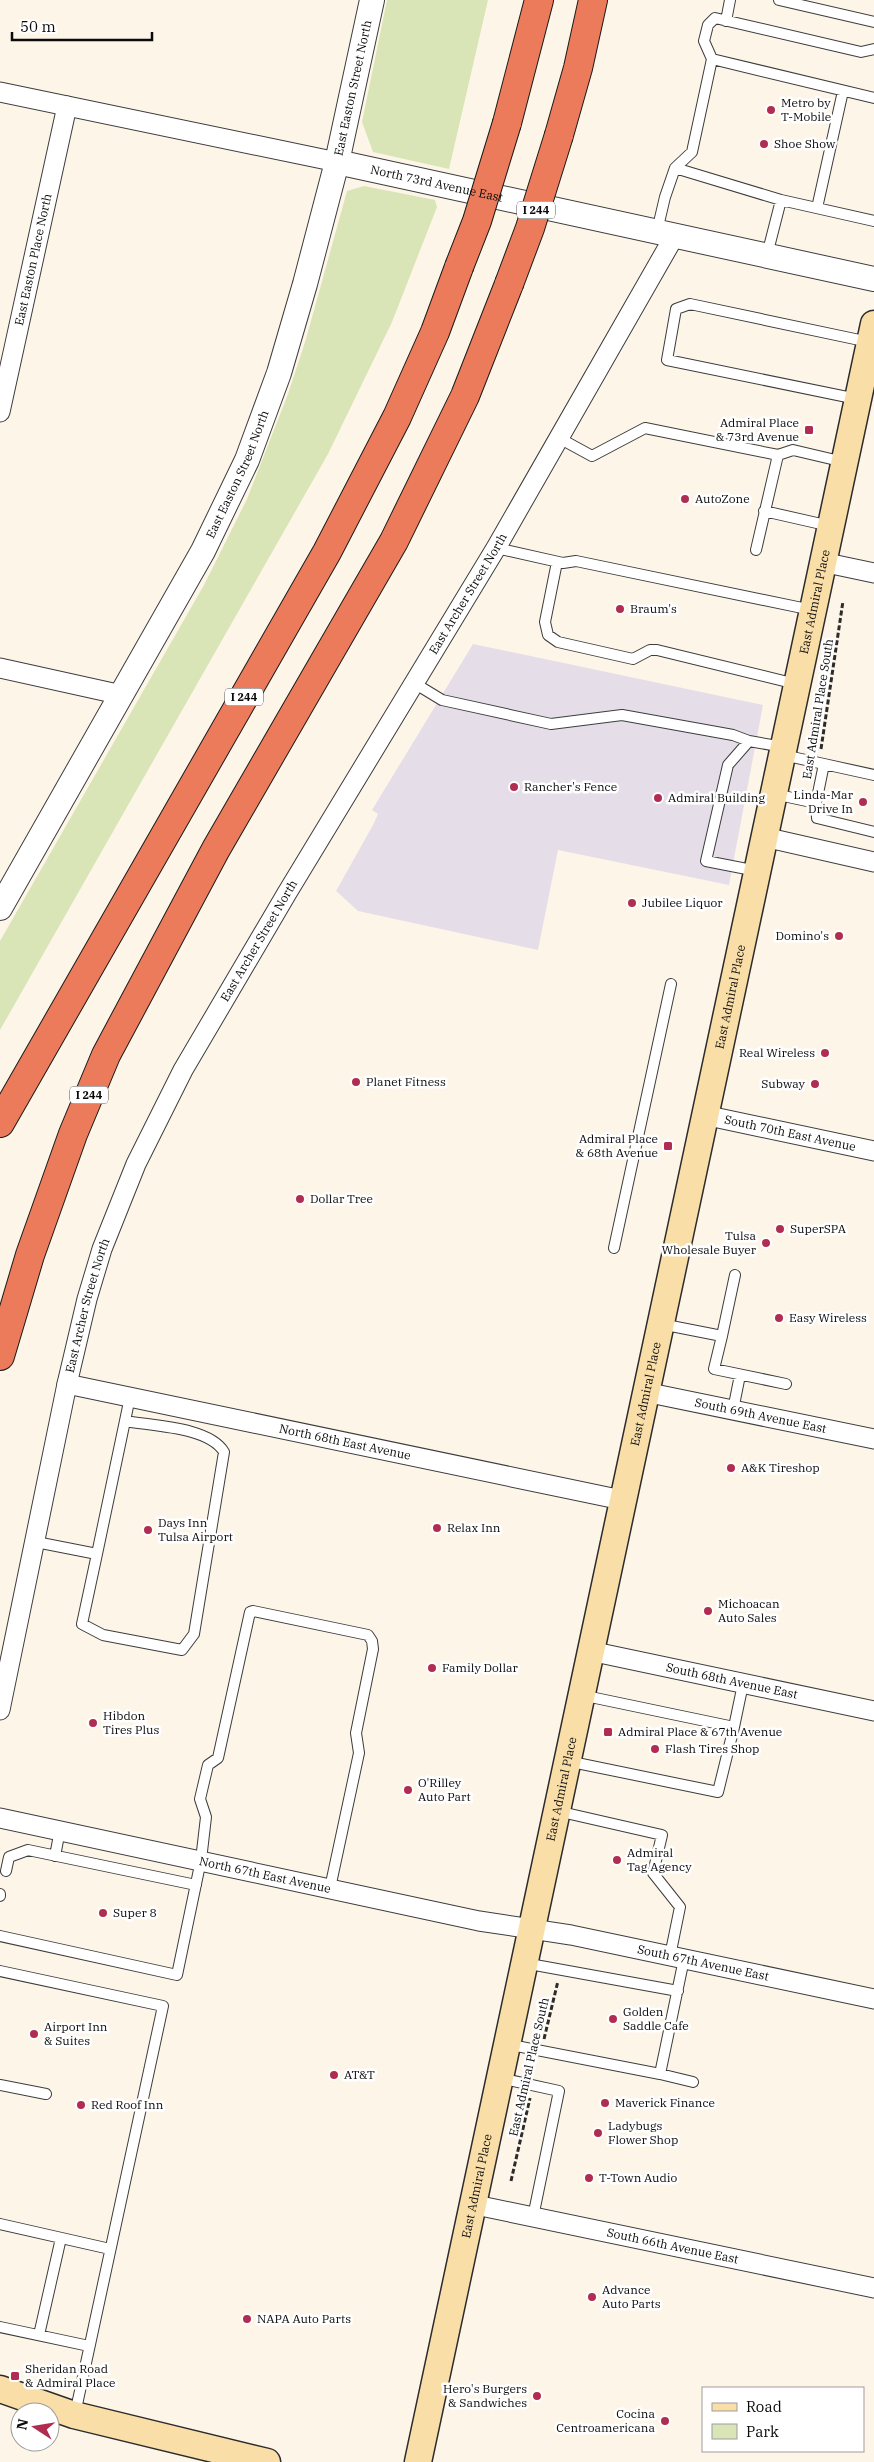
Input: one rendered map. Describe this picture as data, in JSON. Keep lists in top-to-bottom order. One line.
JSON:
{"streets":{"highway":["I 244"],"main road":["East Admiral Place"],"street":["East Easton Street North","North 73rd Avenue East","East Easton Place North","East Archer Street North","South 70th East Avenue","South 69th Avenue East","North 68th East Avenue","South 68th Avenue East","North 67th East Avenue","South 67th Avenue East","South 66th Avenue East"],"path":["East Admiral Place South"]},"crossings":[["East Easton Street North","North 73rd Avenue East"],["North 73rd Avenue East","East Easton Place North"],["North 73rd Avenue East","East Archer Street North"],["East Archer Street North","North 68th East Avenue"],["East Admiral Place","South 70th East Avenue"],["East Admiral Place","South 69th Avenue East"],["East Admiral Place","North 68th East Avenue"],["East Admiral Place","South 68th Avenue East"],["East Admiral Place","North 67th East Avenue"],["East Admiral Place","South 67th Avenue East"],["East Admiral Place","South 66th Avenue East"],["North 67th East Avenue","South 67th Avenue East"]],"places":{"other":["Metro by T-Mobile","Shoe Show","AutoZone","Braum's","Rancher's Fence","Admiral Building","Linda-Mar Drive In","Jubilee Liquor","Domino's","Real Wireless","Planet Fitness","Subway","Dollar Tree","SuperSPA","Tulsa Wholesale Buyer","Easy Wireless","A&K Tireshop","Relax Inn","Days Inn Tulsa Airport","Michoacan Auto Sales","Family Dollar","Hibdon Tires Plus","Flash Tires Shop","O'Rilley Auto Part","Admiral Tag Agency","Super 8","Golden Saddle Cafe","Airport Inn & Suites","AT&T","Maverick Finance","Red Roof Inn","Ladybugs Flower Shop","T-Town Audio","Advance Auto Parts","NAPA Auto Parts","Hero's Burgers & Sandwiches","Cocina Centroamericana"],"transit":["Admiral Place & 73rd Avenue","Admiral Place & 68th Avenue","Admiral Place & 67th Avenue","Sheridan Road & Admiral Place"]},"legend":["Road","Park"],"scale_bar":"50 m","north":"left"}
